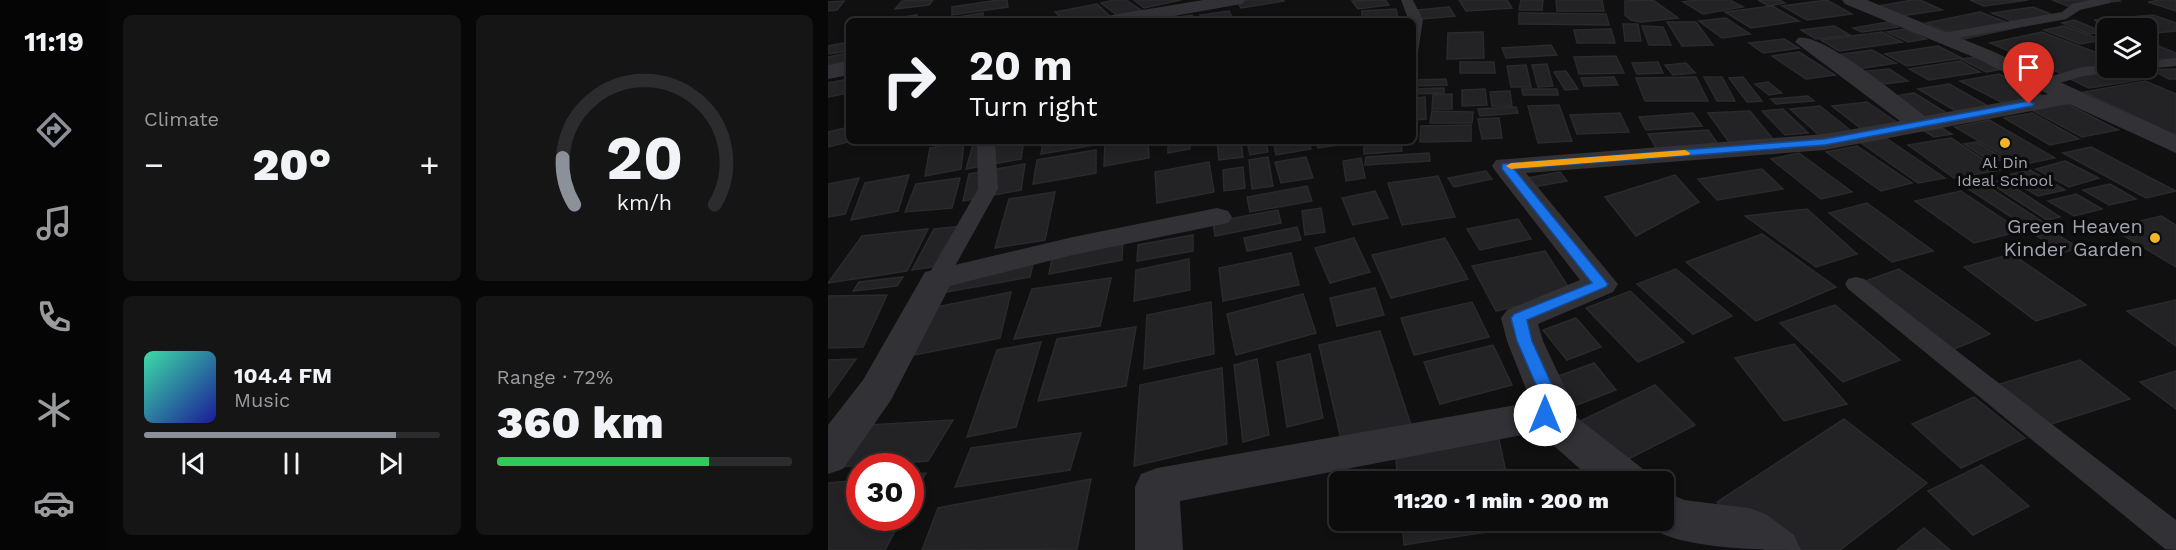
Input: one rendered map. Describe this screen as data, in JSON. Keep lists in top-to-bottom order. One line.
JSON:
{"places":["Al Din Ideal School","Green Heaven Kinder Garden"],"page":{"tabs":"11:19","tile":["Climate",["Range · 72%","360 km"]],"turn":["20 m","Turn right"],"heat":["−","20°","+"],"song":["104.4 FM","Music"],"limit":"30","trip":"11:20 · 1 min · 200 m","gauge":["20","km/h"]}}
